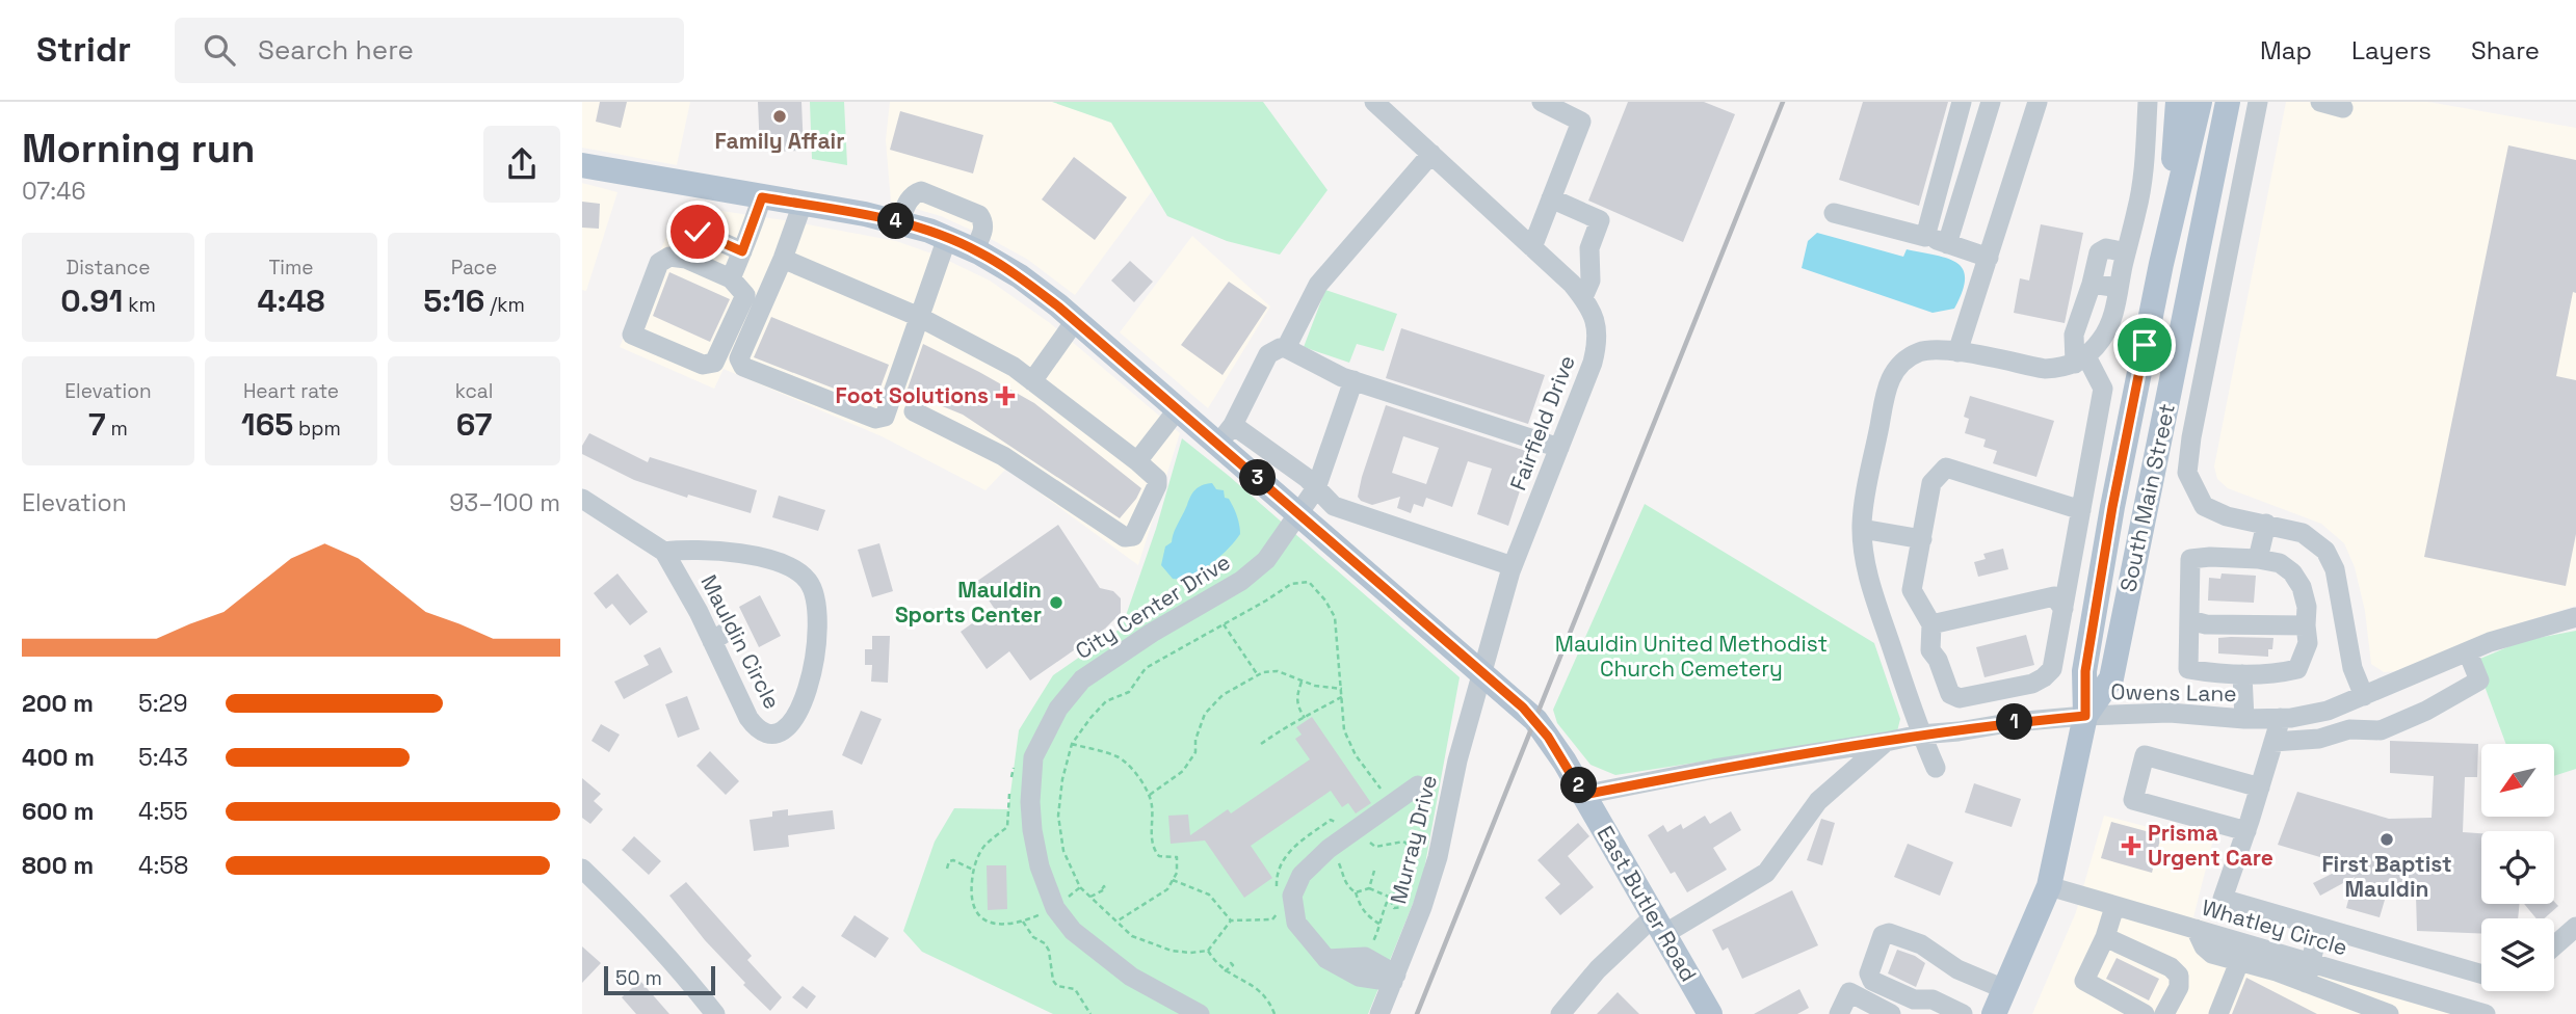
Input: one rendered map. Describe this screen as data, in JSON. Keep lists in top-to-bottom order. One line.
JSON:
{"streets":{"main road":["South Main Street","East Butler Road"],"street":["Fairfield Drive","City Center Drive","Mauldin Circle","Owens Lane","Murray Drive","Whatley Circle"]},"crossings":[["Fairfield Drive","Murray Drive"],["Fairfield Drive","East Butler Road"],["South Main Street","Owens Lane"],["South Main Street","Whatley Circle"],["City Center Drive","East Butler Road"],["Owens Lane","East Butler Road"],["Murray Drive","East Butler Road"]],"parks":["Mauldin United Methodist Church Cemetery"],"places":{"other":["Family Affair","Mauldin Sports Center","First Baptist Mauldin"],"health":["Foot Solutions","Prisma Urgent Care"]},"scale_bar":"50 m","north":"bottom left","page":{"header":"Stridr","search":"Search here","nav":["Map","Layers","Share"],"heading":["Morning run","07:46"],"pins":["4","3","1","2"],"stats":[["Distance","0.91 km"],["Time","4:48"],["Pace","5:16 /km"],["Elevation","7 m"],["Heart rate","165 bpm"],["kcal","67"]],"chart":["Elevation","93–100 m"],"list":[{"name":"200 m","note":"5:29"},{"name":"400 m","note":"5:43"},{"name":"600 m","note":"4:55"},{"name":"800 m","note":"4:58"}],"scale":"50 m"}}
